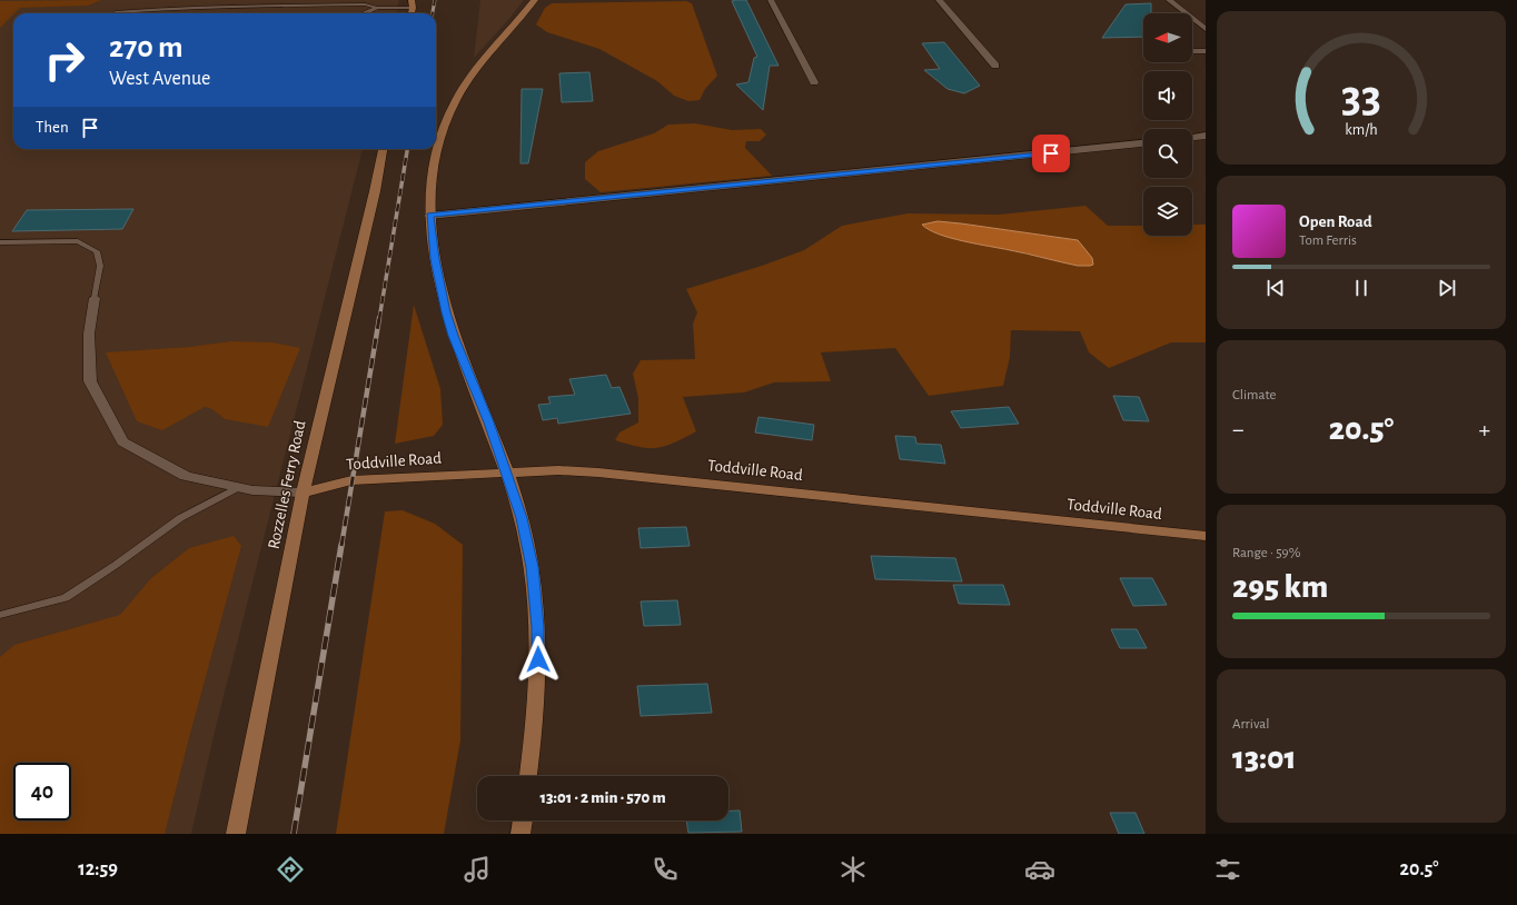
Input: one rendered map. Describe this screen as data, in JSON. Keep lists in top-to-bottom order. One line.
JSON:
{"streets":{"street":["Toddville Road","Rozzelles Ferry Road"]},"crossings":[["Toddville Road","Rozzelles Ferry Road"]],"north":"left","page":{"turn":["270 m","West Avenue"],"then":"Then","song":["Open Road","Tom Ferris"],"tile":["Climate",["Range · 59%","295 km"],["Arrival","13:01"]],"heat":["−","20.5°","+"],"limit":"40","trip":"13:01 · 2 min · 570 m","tabs":["12:59","20.5°"],"gauge":["33","km/h"]}}
